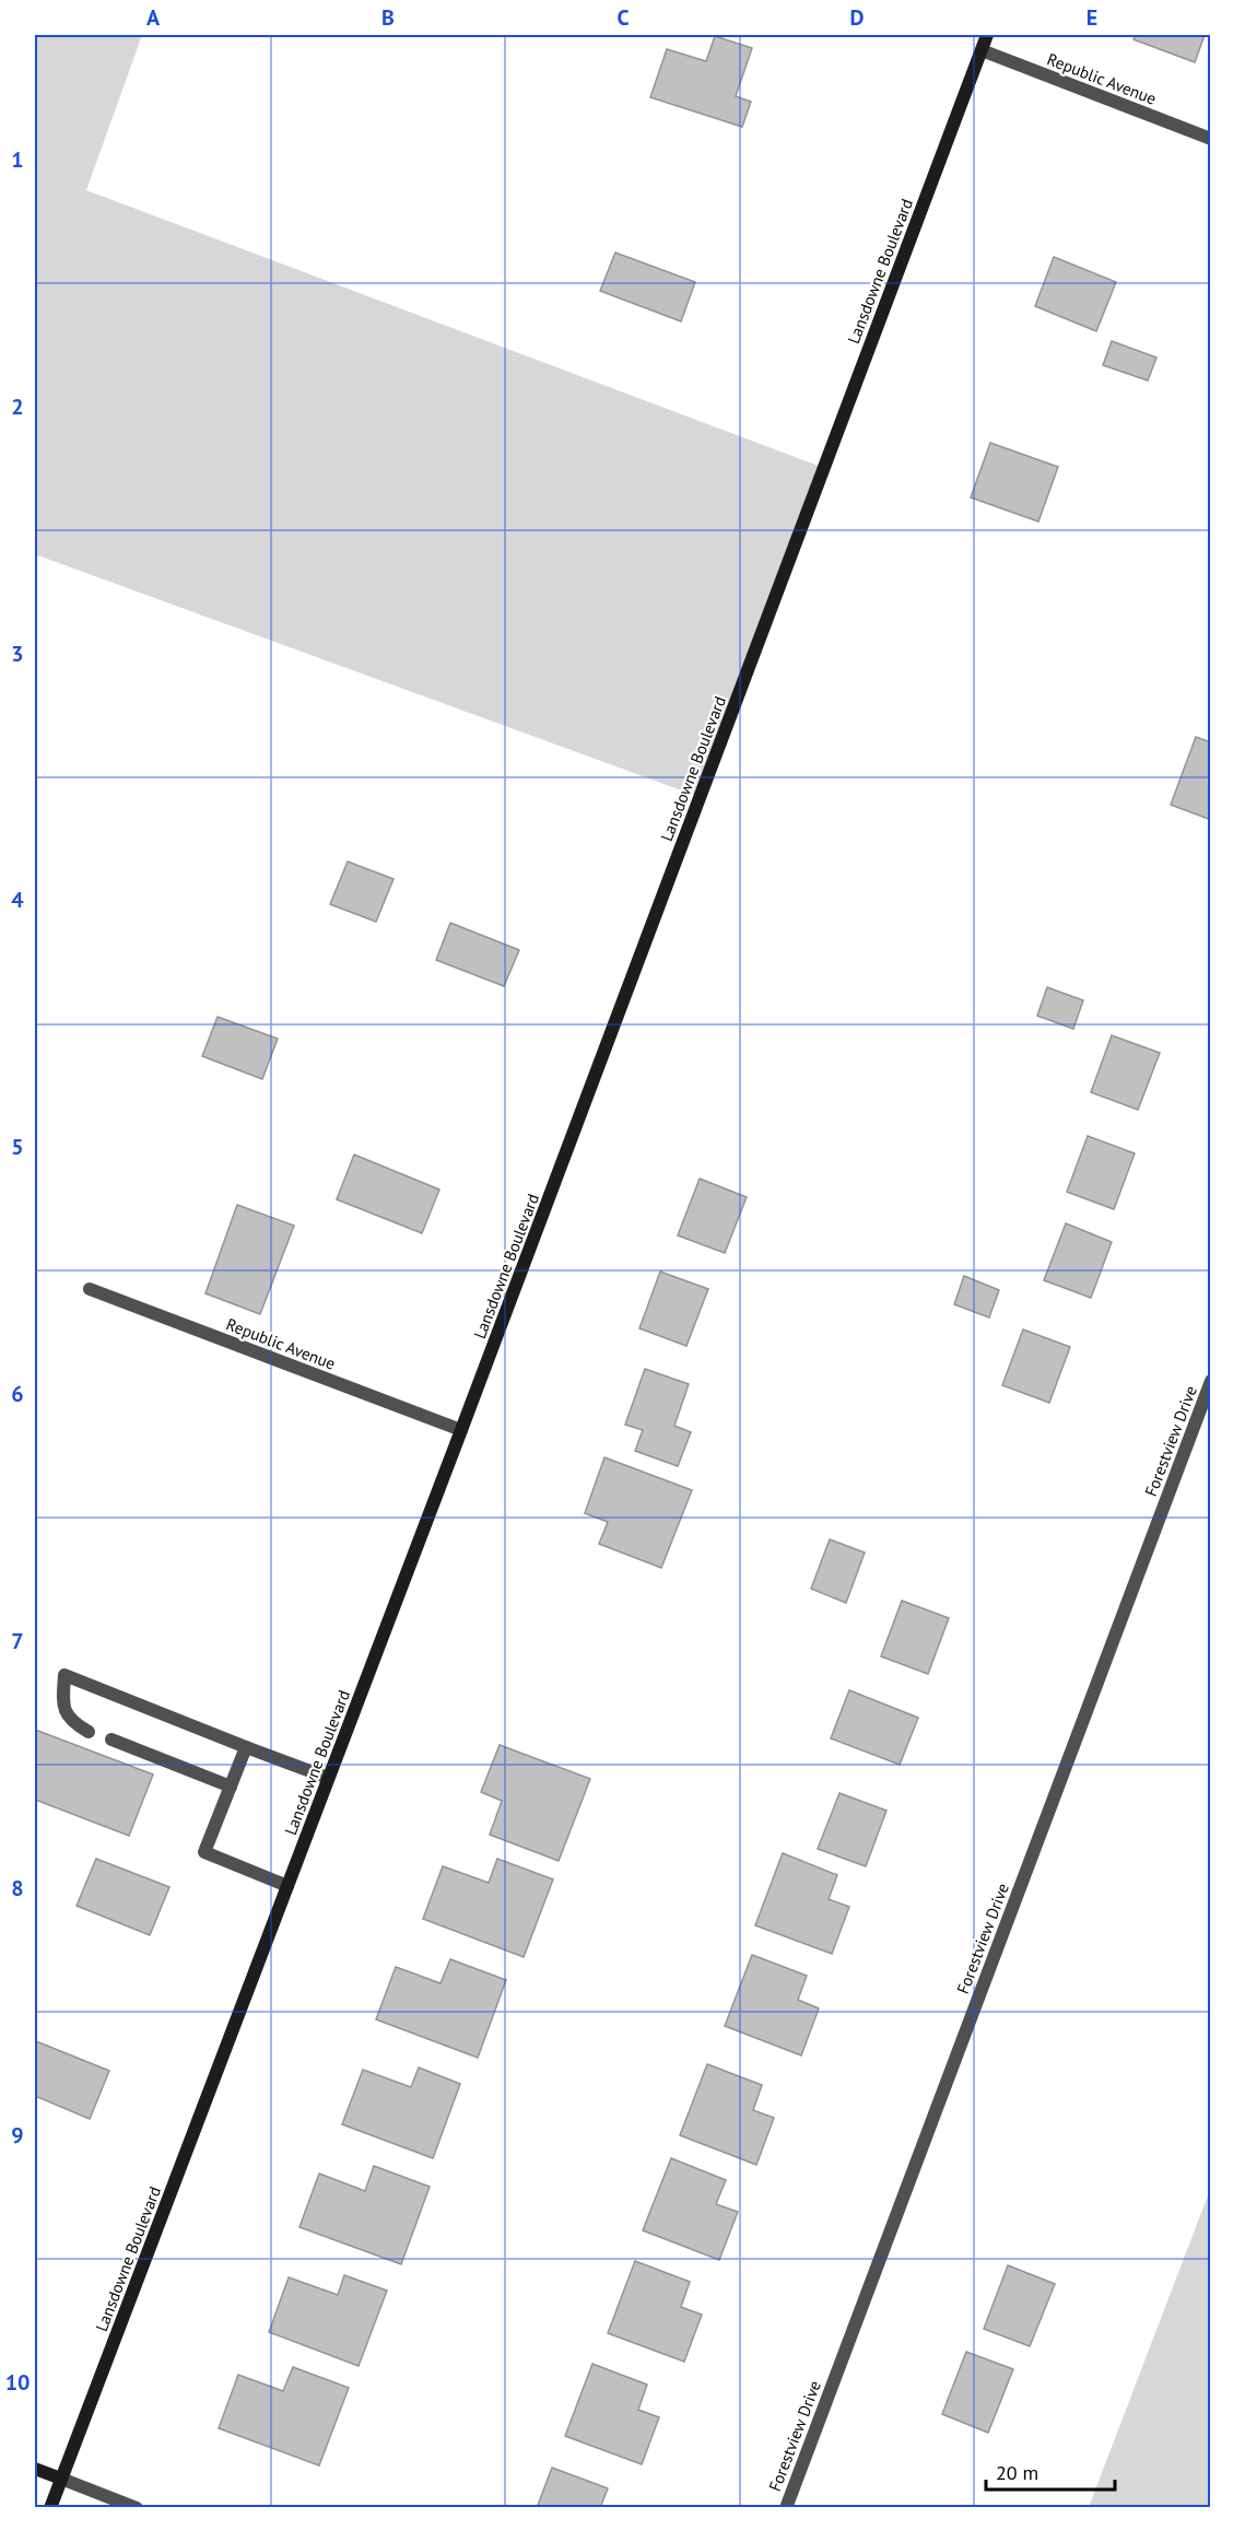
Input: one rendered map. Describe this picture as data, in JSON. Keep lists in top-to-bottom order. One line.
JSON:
{"streets":{"street":["Republic Avenue","Lansdowne Boulevard","Forestview Drive"]},"crossings":[["Republic Avenue","Lansdowne Boulevard"]],"scale_bar":"20 m","grid":{"columns":["A","B","C","D","E"],"rows":["1","2","3","4","5","6","7","8","9","10"]}}
